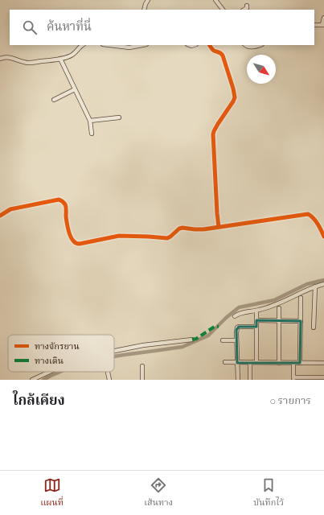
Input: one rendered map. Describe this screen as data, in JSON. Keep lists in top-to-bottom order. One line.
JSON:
{"legend":["ทางจักรยาน","ทางเดิน"],"north":"bottom right","page":{"search":"ค้นหาที่นี่","heading":["ใกล้เคียง","0 รายการ"],"nav":["แผนที่","เส้นทาง","บันทึกไว้"]}}
